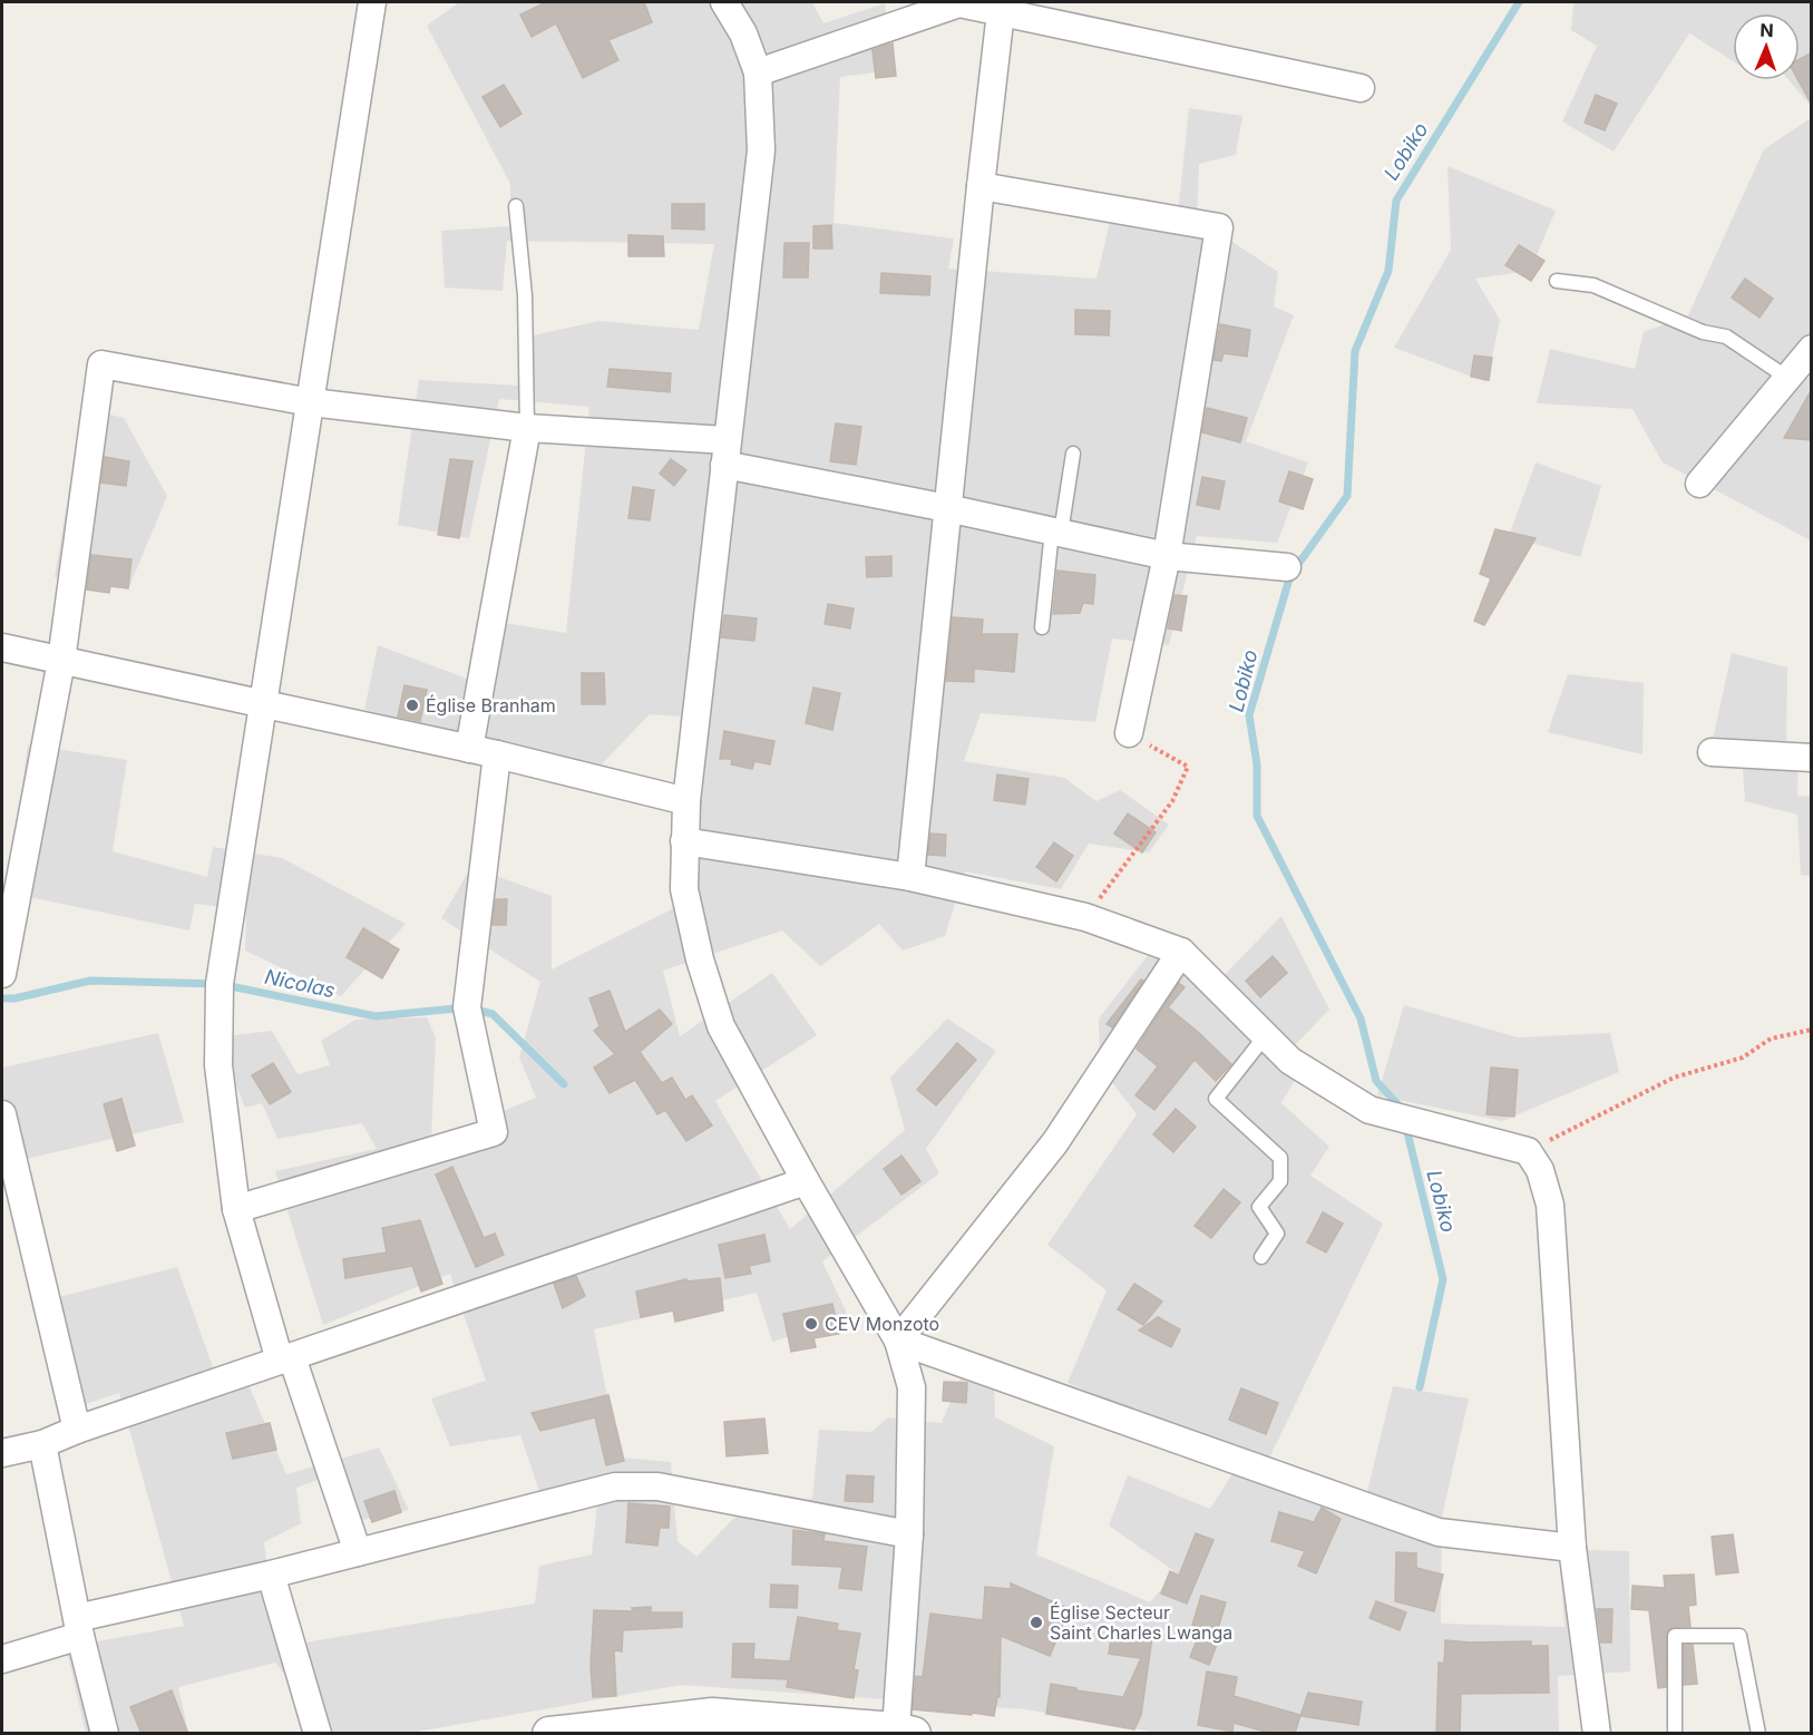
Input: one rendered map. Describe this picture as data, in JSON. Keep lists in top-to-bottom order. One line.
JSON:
{"water":["Lobiko","Nicolas"],"places":["Église Branham","CEV Monzoto","Église Secteur Saint Charles Lwanga"],"north":"top"}
